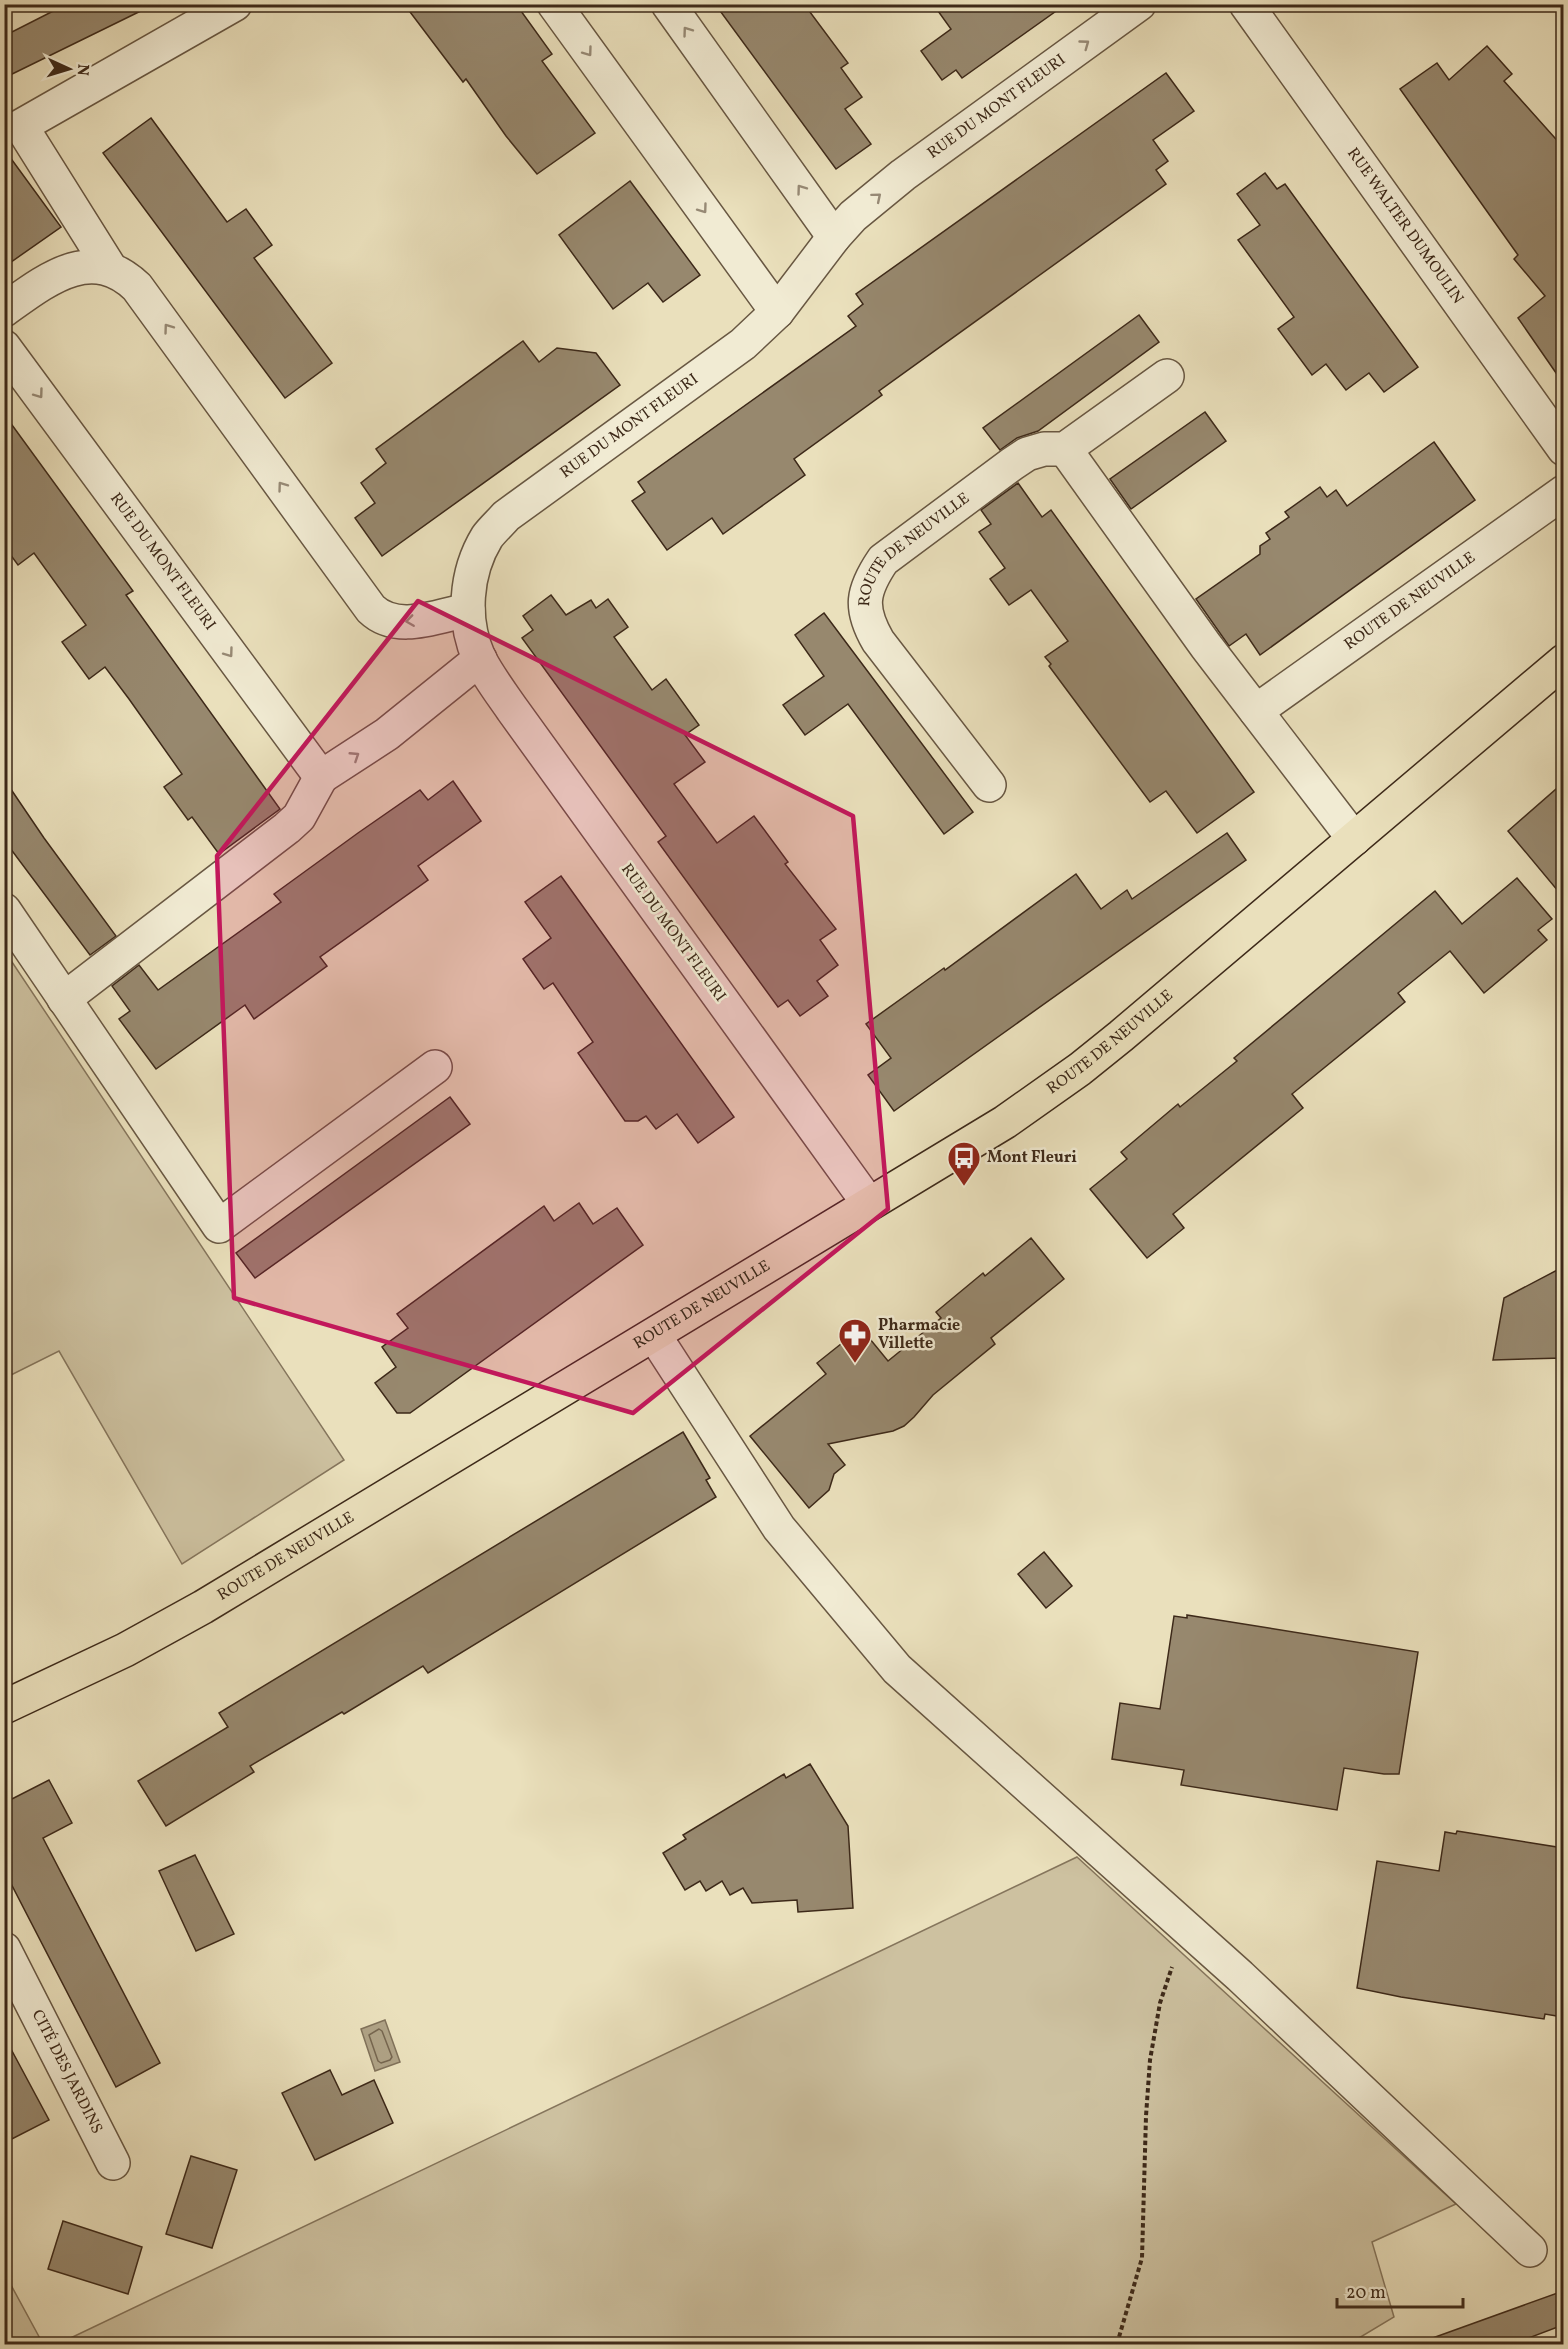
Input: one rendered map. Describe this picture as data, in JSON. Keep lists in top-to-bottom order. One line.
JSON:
{"streets":{"main road":["ROUTE DE NEUVILLE"],"street":["RUE DU MONT FLEURI","RUE WALTER DUMOULIN","CITÉ DES JARDINS"]},"crossings":[["RUE DU MONT FLEURI","ROUTE DE NEUVILLE"]],"places":{"bus stop":["Mont Fleuri"],"pharmacy":["Pharmacie Villette"]},"scale_bar":"20 m","north":"right"}
